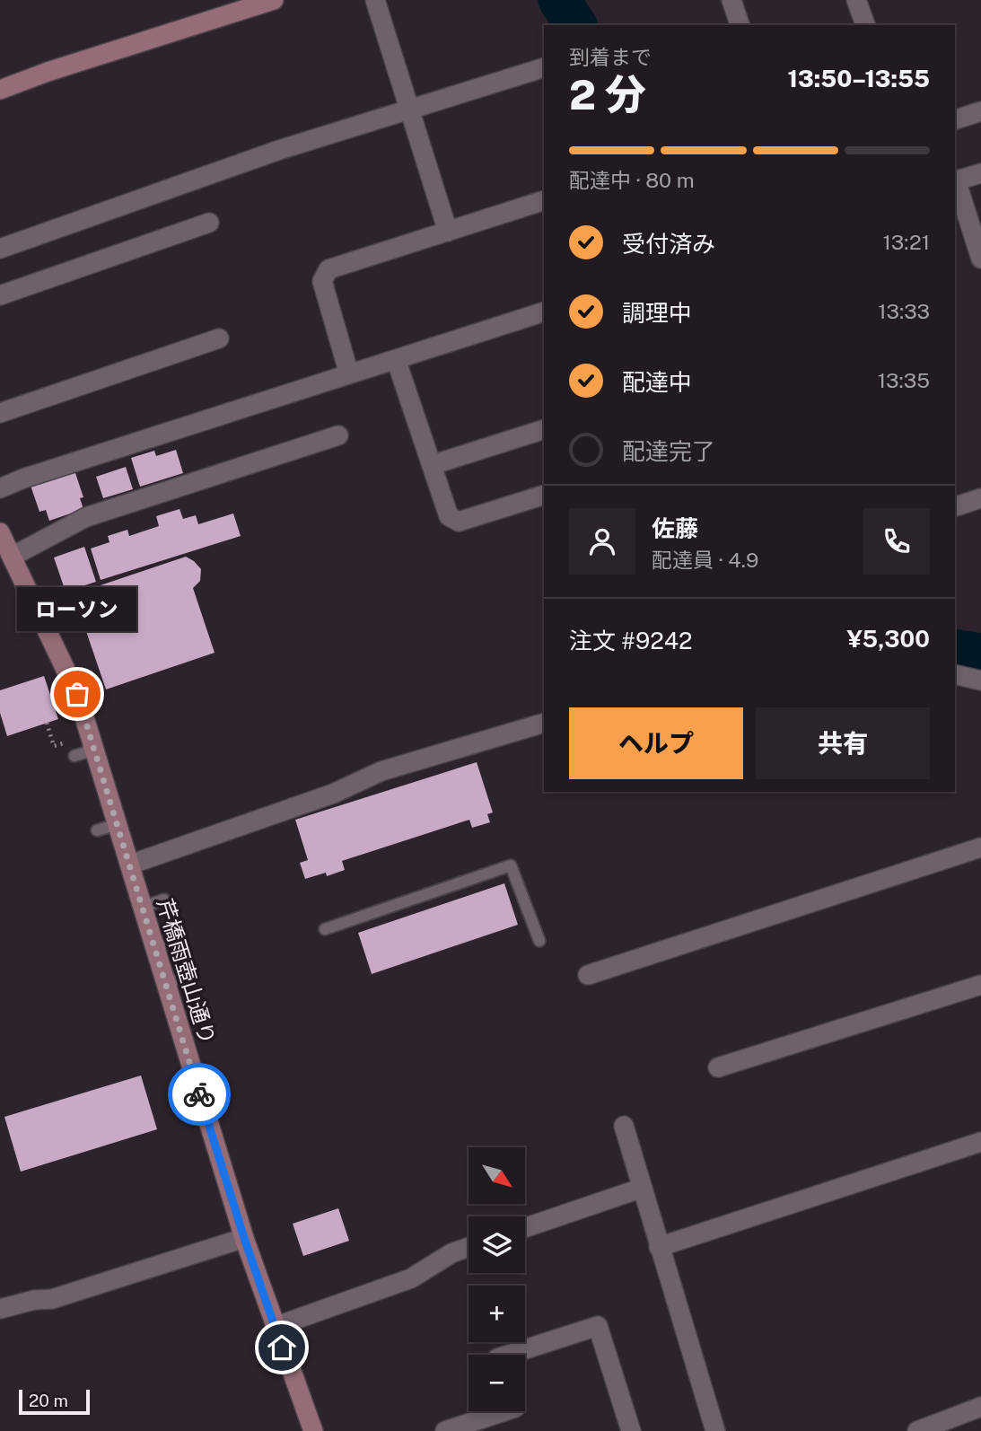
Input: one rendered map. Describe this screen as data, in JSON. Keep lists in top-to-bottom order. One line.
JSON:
{"streets":{"main road":["芹橋雨壺山通り"]},"places":["ローソン"],"scale_bar":"20 m","north":"bottom right","page":{"heading":["2 分","到着まで","13:50–13:55"],"panel":["佐藤","配達員 · 4.9","注文 #9242","¥5,300"],"bar":"配達中 · 80 m","list":[["受付済み","13:21"],["調理中","13:33"],["配達中","13:35"],"配達完了"],"bubble":"ローソン","buttons":["ヘルプ","共有"],"map_buttons":["+","−"],"scale":"20 m"}}
